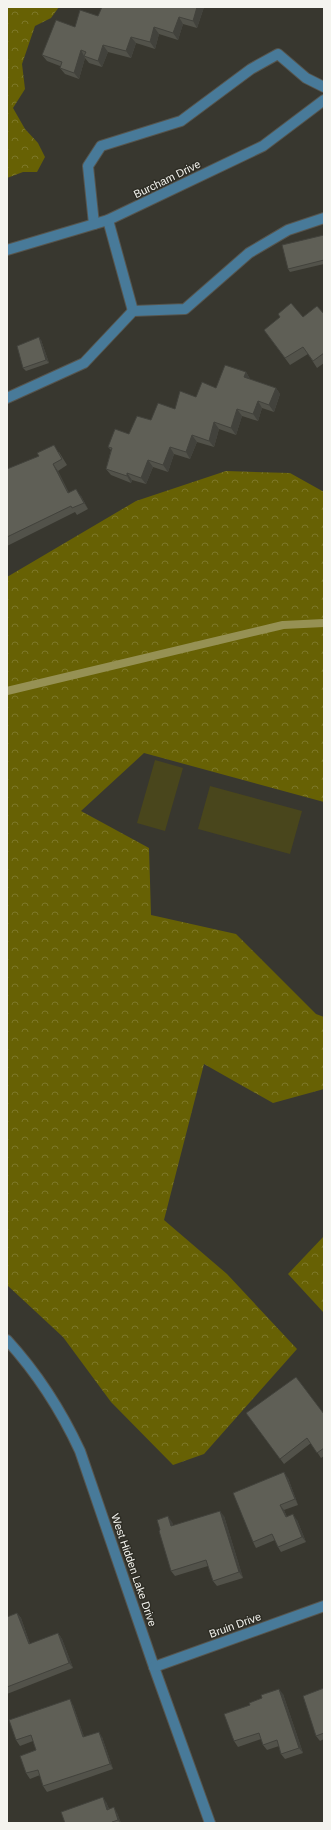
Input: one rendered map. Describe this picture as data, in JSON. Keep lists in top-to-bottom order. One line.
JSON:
{"streets":{"street":["Burcham Drive","West Hidden Lake Drive","Bruin Drive"]},"crossings":[["West Hidden Lake Drive","Bruin Drive"]]}
